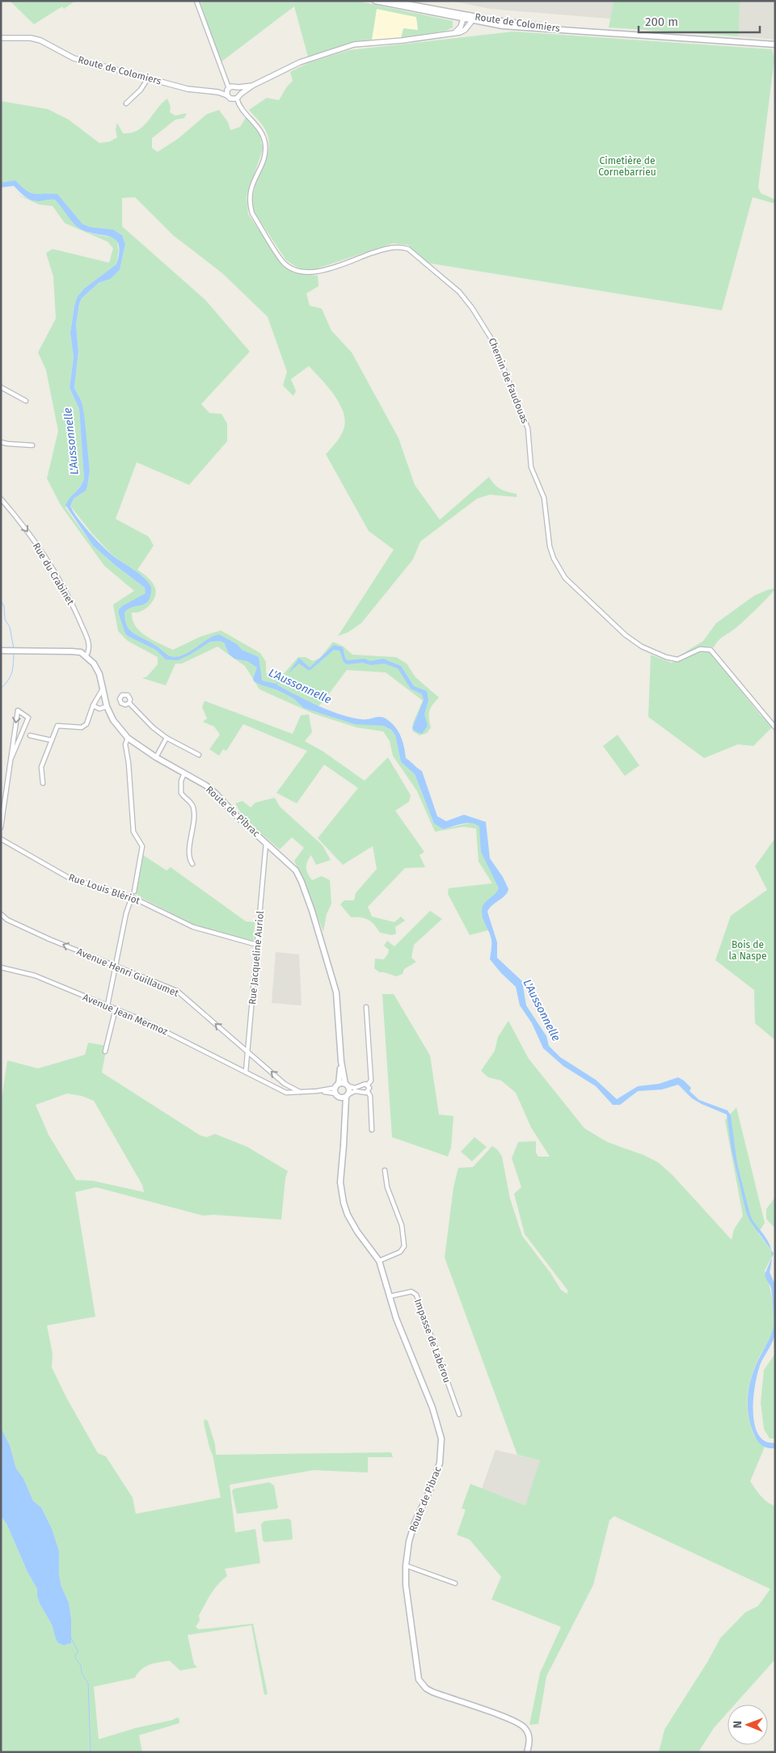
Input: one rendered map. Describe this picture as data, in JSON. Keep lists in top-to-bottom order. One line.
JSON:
{"streets":{"main road":["Route de Colomiers","Route de Pibrac"],"street":["Chemin de Faudouas","Rue du Crabinet","Rue Louis Blériot","Rue Jacqueline Auriol","Avenue Henri Guillaumet","Avenue Jean Mermoz","Impasse de Labérou"]},"crossings":[["Route de Colomiers","Chemin de Faudouas"],["Rue du Crabinet","Route de Pibrac"],["Route de Pibrac","Rue Jacqueline Auriol"],["Route de Pibrac","Avenue Jean Mermoz"],["Route de Pibrac","Impasse de Labérou"],["Rue Louis Blériot","Rue Jacqueline Auriol"],["Rue Jacqueline Auriol","Avenue Henri Guillaumet"],["Rue Jacqueline Auriol","Avenue Jean Mermoz"],["Avenue Henri Guillaumet","Avenue Jean Mermoz"]],"one_way":["Rue du Crabinet","Avenue Henri Guillaumet"],"water":["L'Aussonnelle"],"parks":["Cimetière de Cornebarrieu","Bois de la Naspe"],"scale_bar":"200 m","north":"left"}
